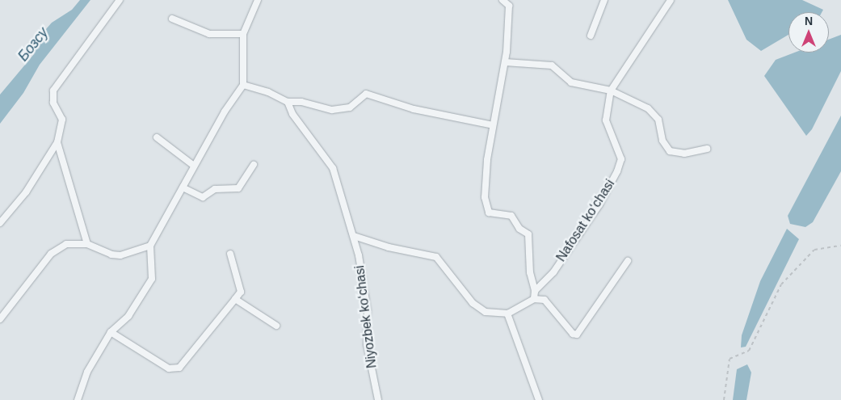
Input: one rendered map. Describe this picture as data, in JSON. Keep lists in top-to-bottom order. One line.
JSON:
{"streets":{"street":["Nafosat ko‘chasi","Niyozbek ko‘chasi"]},"water":["Бозсу"],"north":"top"}
